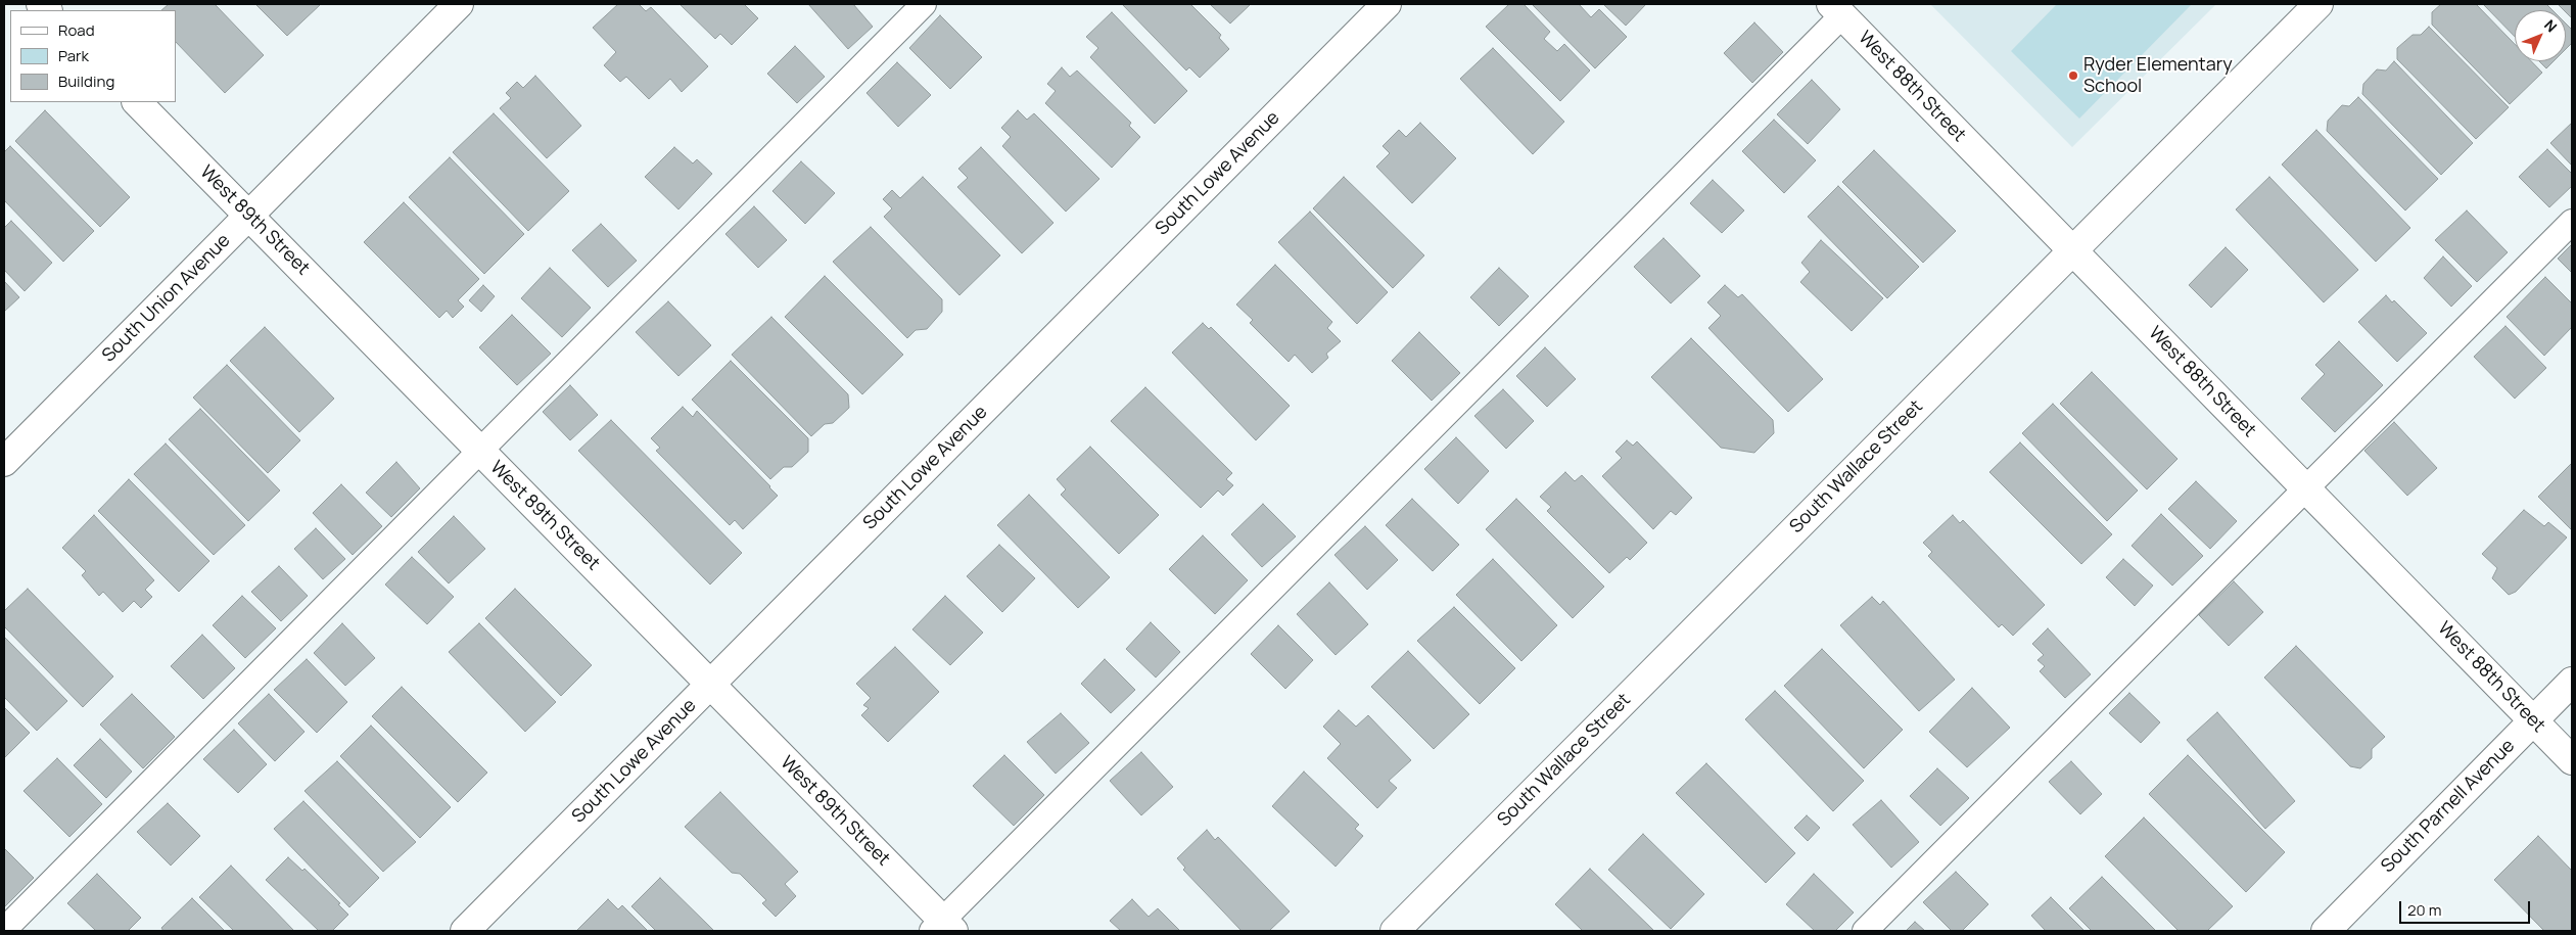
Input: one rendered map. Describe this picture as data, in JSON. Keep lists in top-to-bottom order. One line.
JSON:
{"streets":{"street":["West 88th Street","South Lowe Avenue","West 89th Street","South Union Avenue","South Wallace Street","South Parnell Avenue"]},"crossings":[["West 88th Street","South Wallace Street"],["West 88th Street","South Parnell Avenue"],["South Lowe Avenue","West 89th Street"],["West 89th Street","South Union Avenue"]],"places":["Ryder Elementary School"],"legend":["Road","Park","Building"],"scale_bar":"20 m","north":"top right"}
